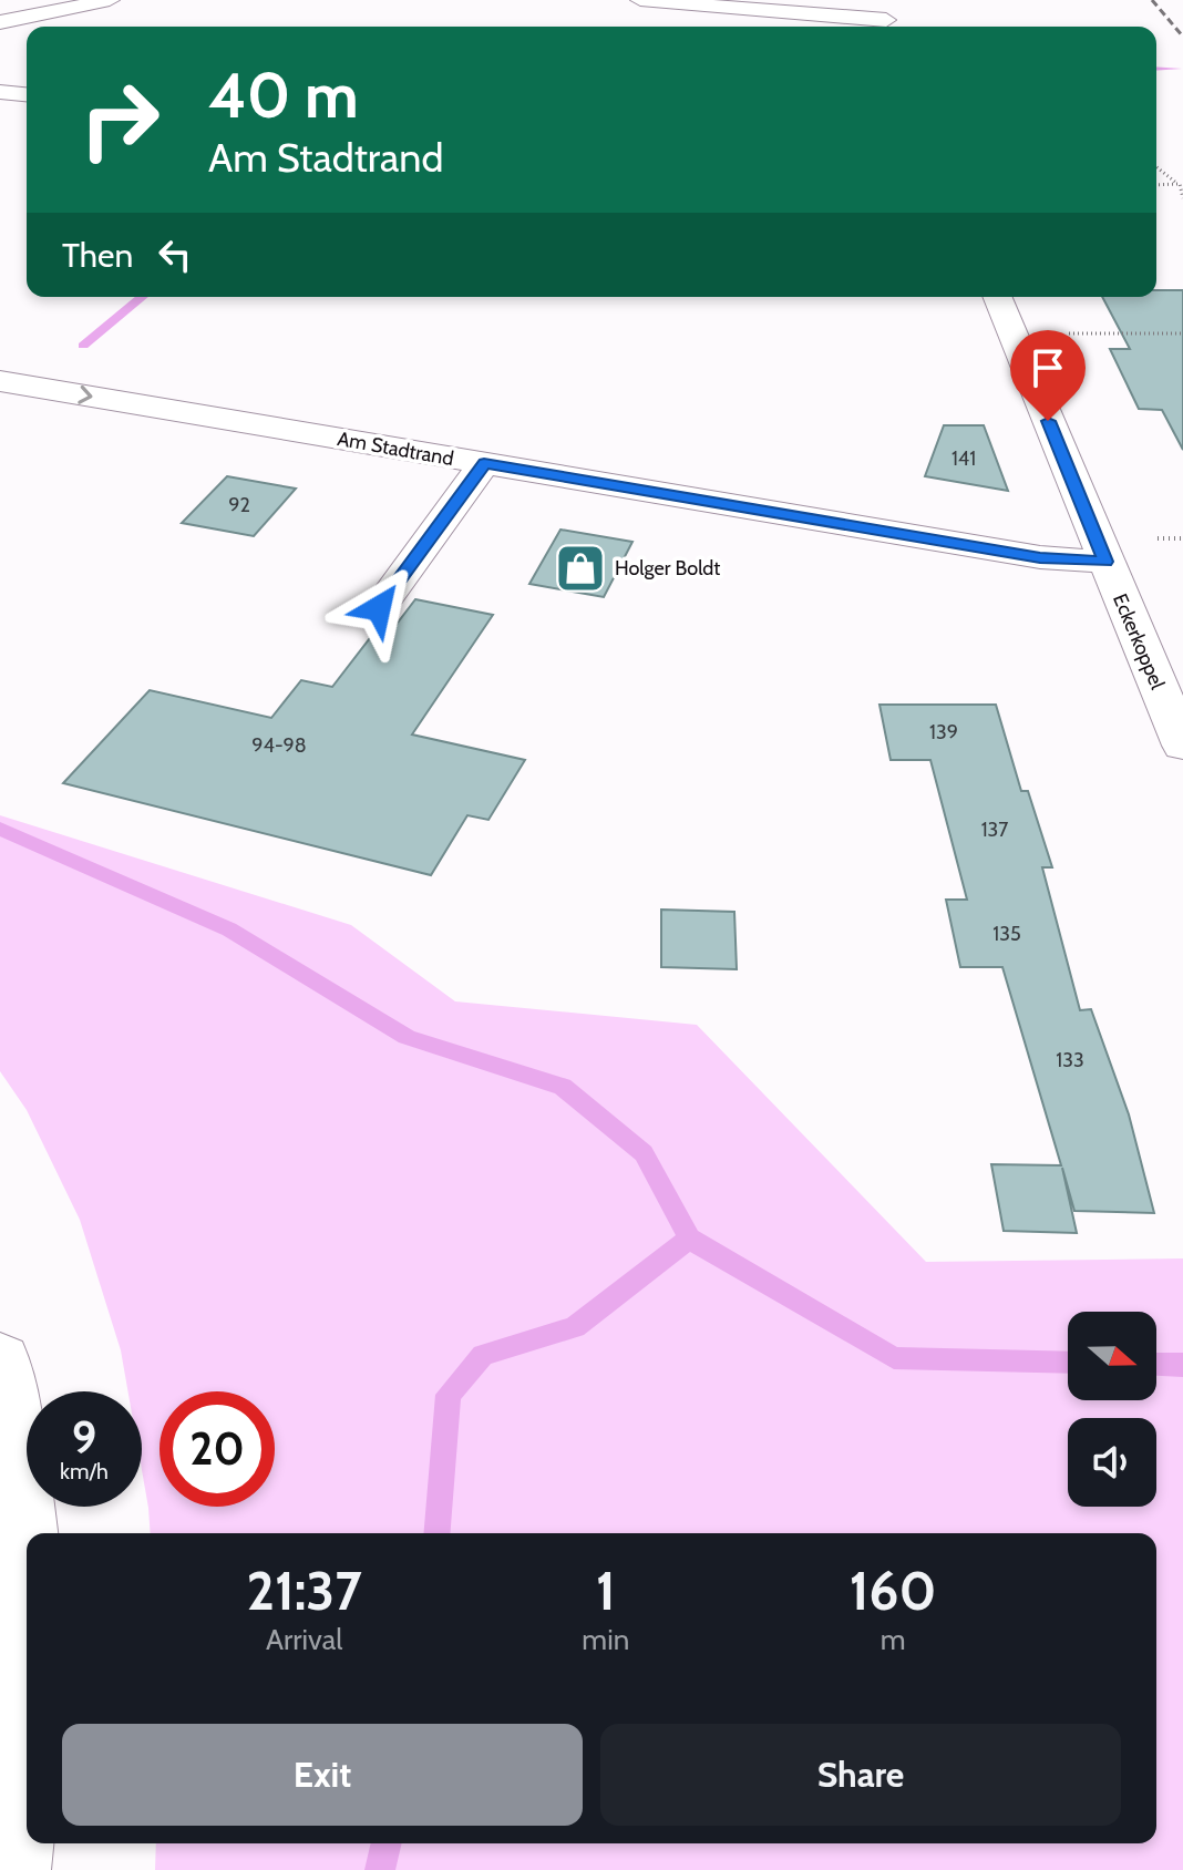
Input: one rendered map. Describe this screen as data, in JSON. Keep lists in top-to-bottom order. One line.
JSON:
{"streets":{"street":["Am Stadtrand","Eckerkoppel"]},"crossings":[["Am Stadtrand","Eckerkoppel"]],"one_way":["Am Stadtrand"],"places":{"shop":["Holger Boldt"]},"house_numbers":["141","92","139","94-98","137","135","133"],"north":"right","page":{"turn":["40 m","Am Stadtrand"],"then":"Then","speed":"9 km/h","limit":"20","eta":["21:37","Arrival","1","min","160","m"],"buttons":["Exit","Share"]}}
